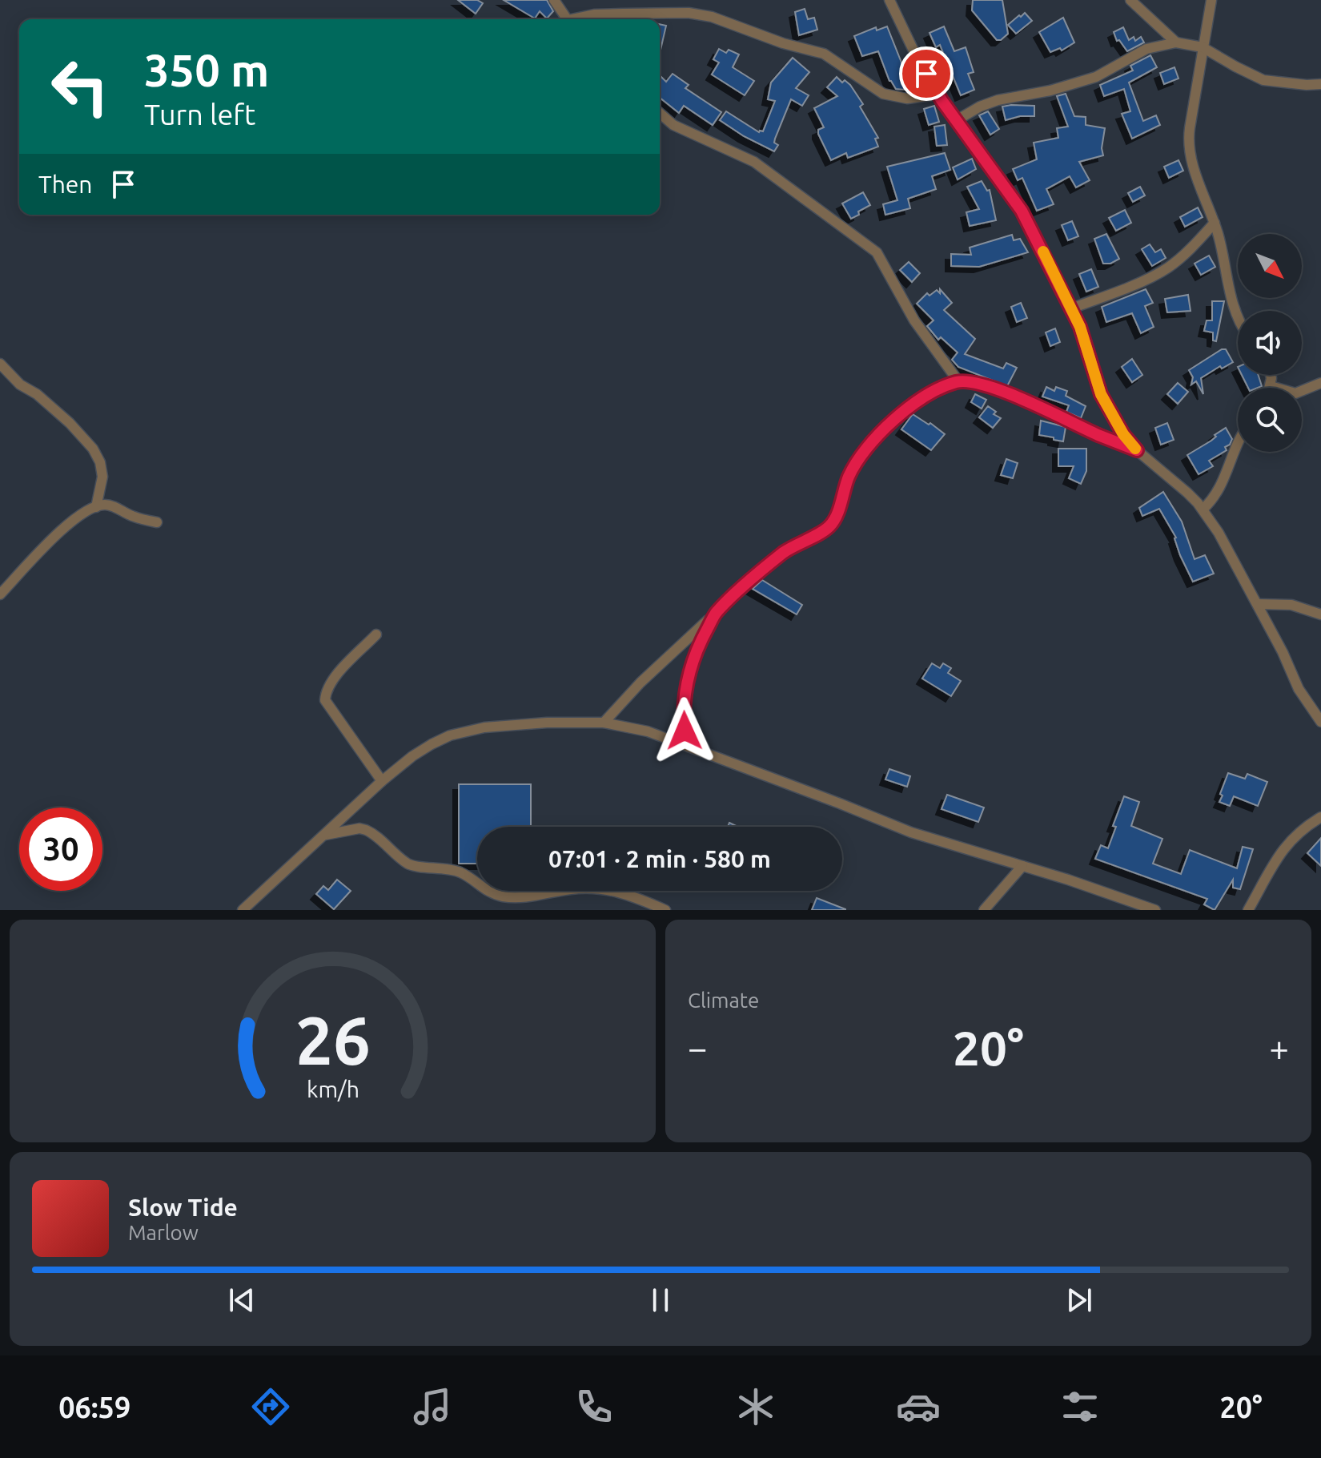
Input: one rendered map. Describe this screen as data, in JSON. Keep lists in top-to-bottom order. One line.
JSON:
{"north":"bottom right","page":{"turn":["350 m","Turn left"],"then":"Then","limit":"30","trip":"07:01 · 2 min · 580 m","tile":"Climate","heat":["−","20°","+"],"song":["Slow Tide","Marlow"],"tabs":["06:59","20°"],"gauge":["26","km/h"]}}
